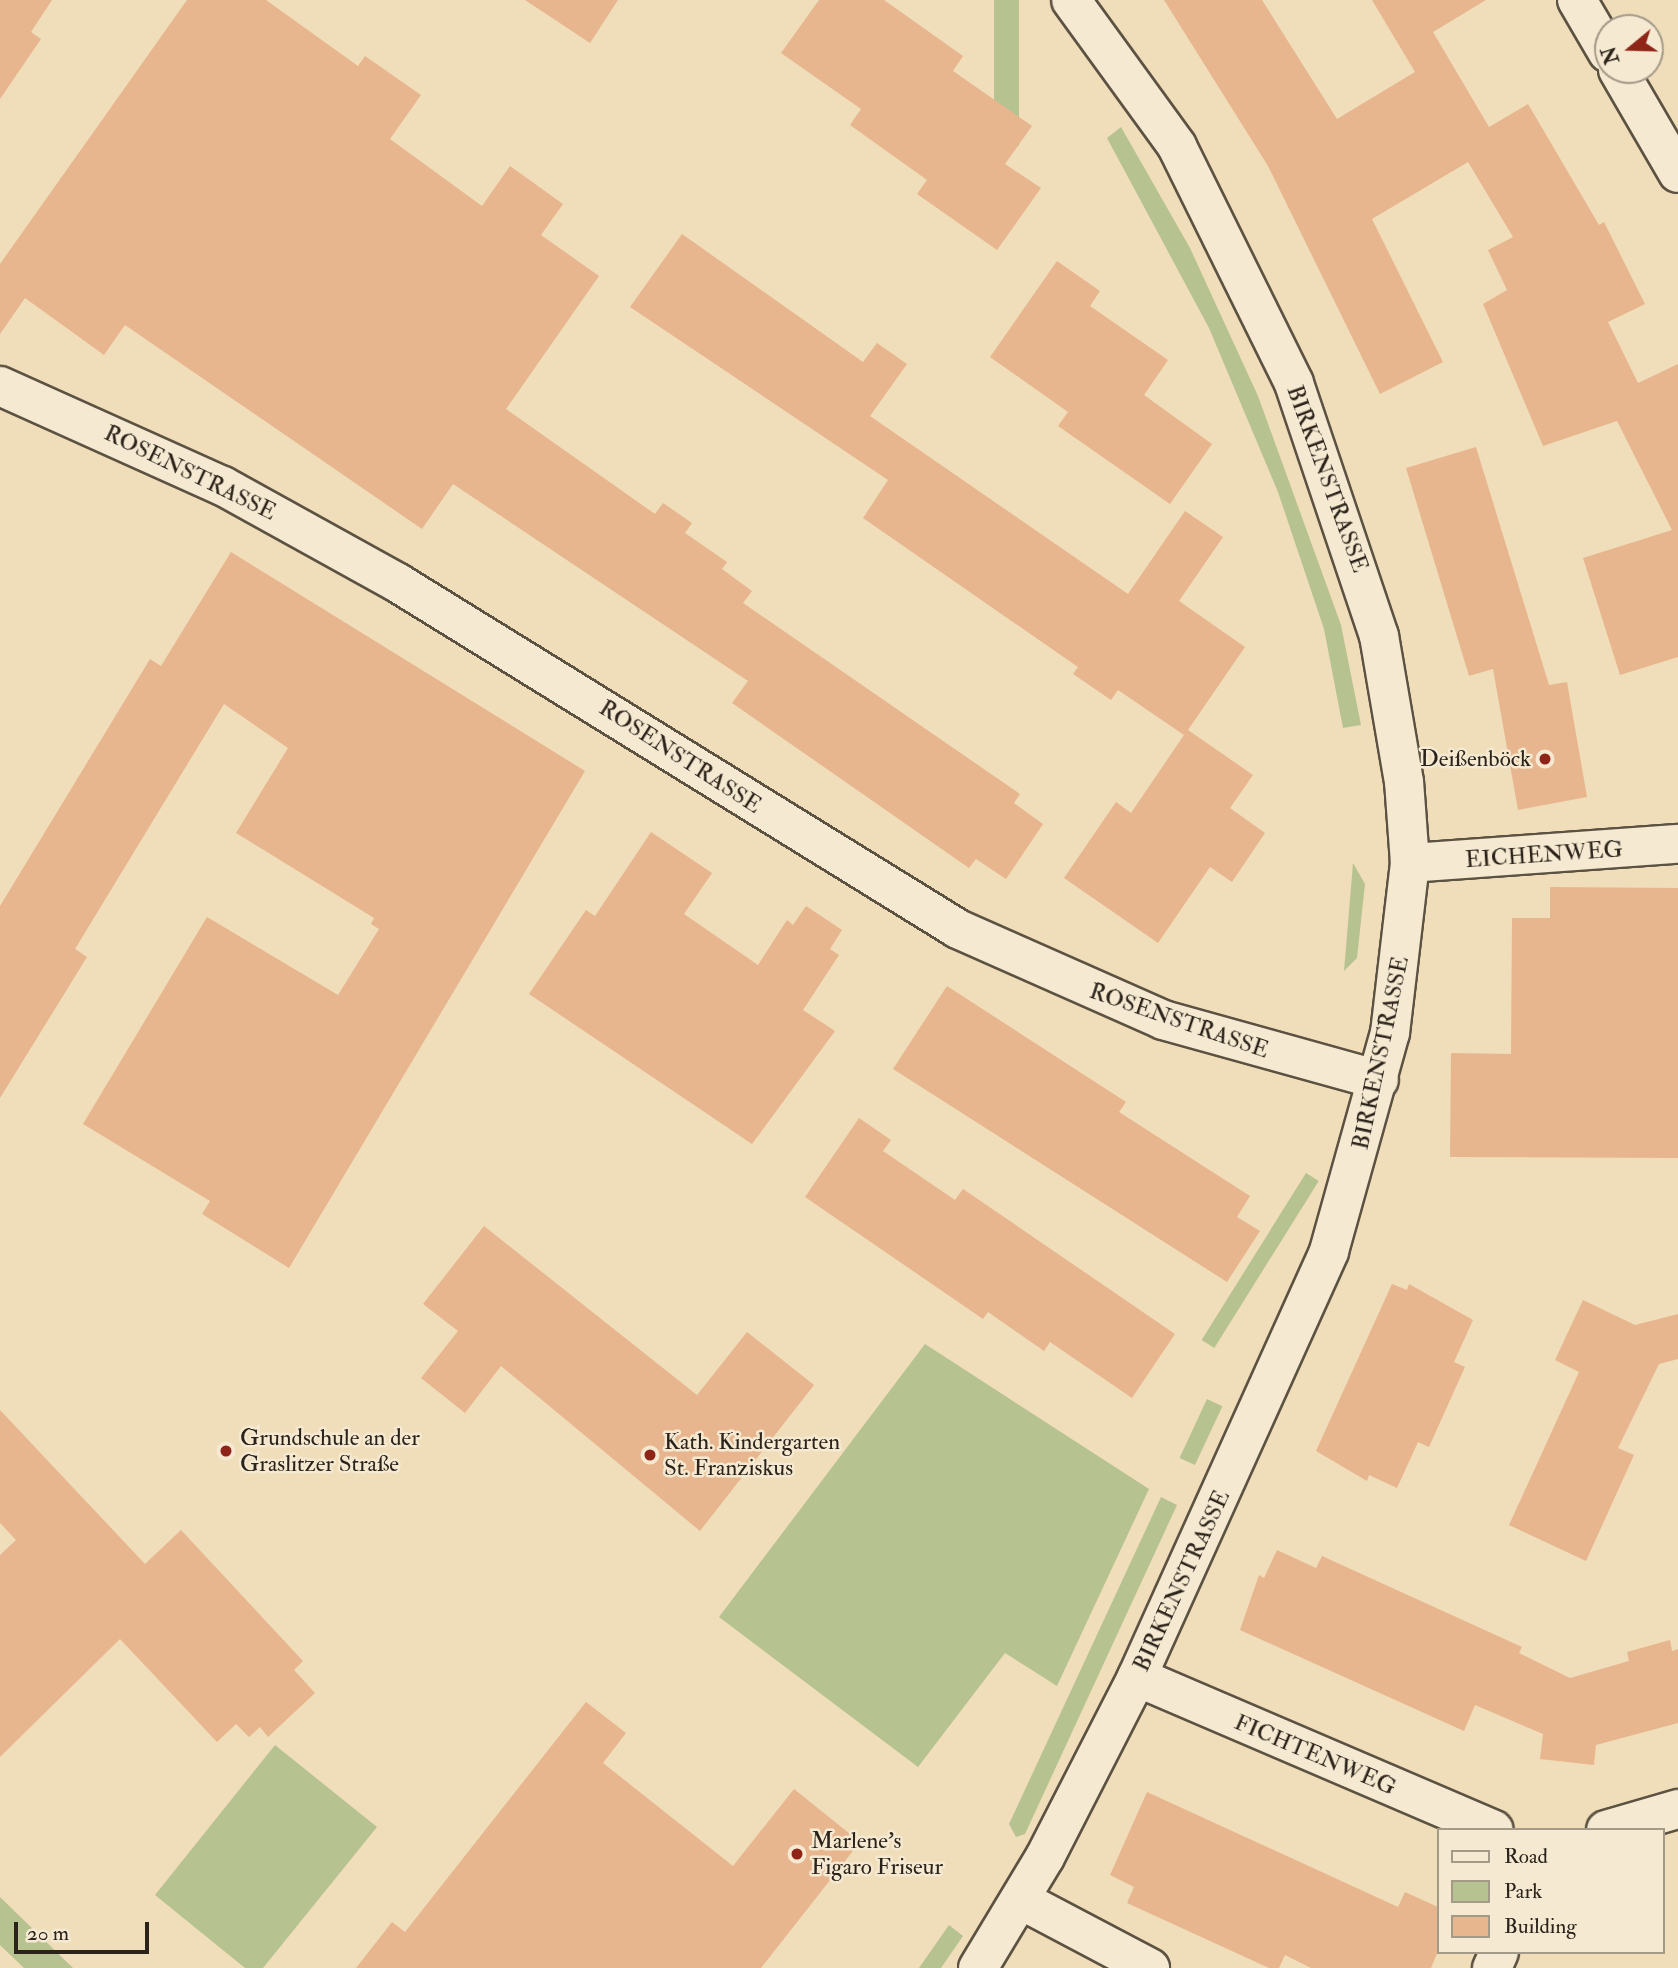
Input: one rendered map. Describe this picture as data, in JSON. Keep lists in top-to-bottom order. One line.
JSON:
{"streets":{"street":["ROSENSTRASSE","BIRKENSTRASSE","EICHENWEG","FICHTENWEG"]},"crossings":[["ROSENSTRASSE","BIRKENSTRASSE"],["BIRKENSTRASSE","EICHENWEG"],["BIRKENSTRASSE","FICHTENWEG"]],"places":["Deißenböck","Grundschule an der Graslitzer Straße","Kath. Kindergarten St. Franziskus","Marlene's Figaro Friseur"],"legend":["Road","Park","Building"],"scale_bar":"20 m","north":"left"}
